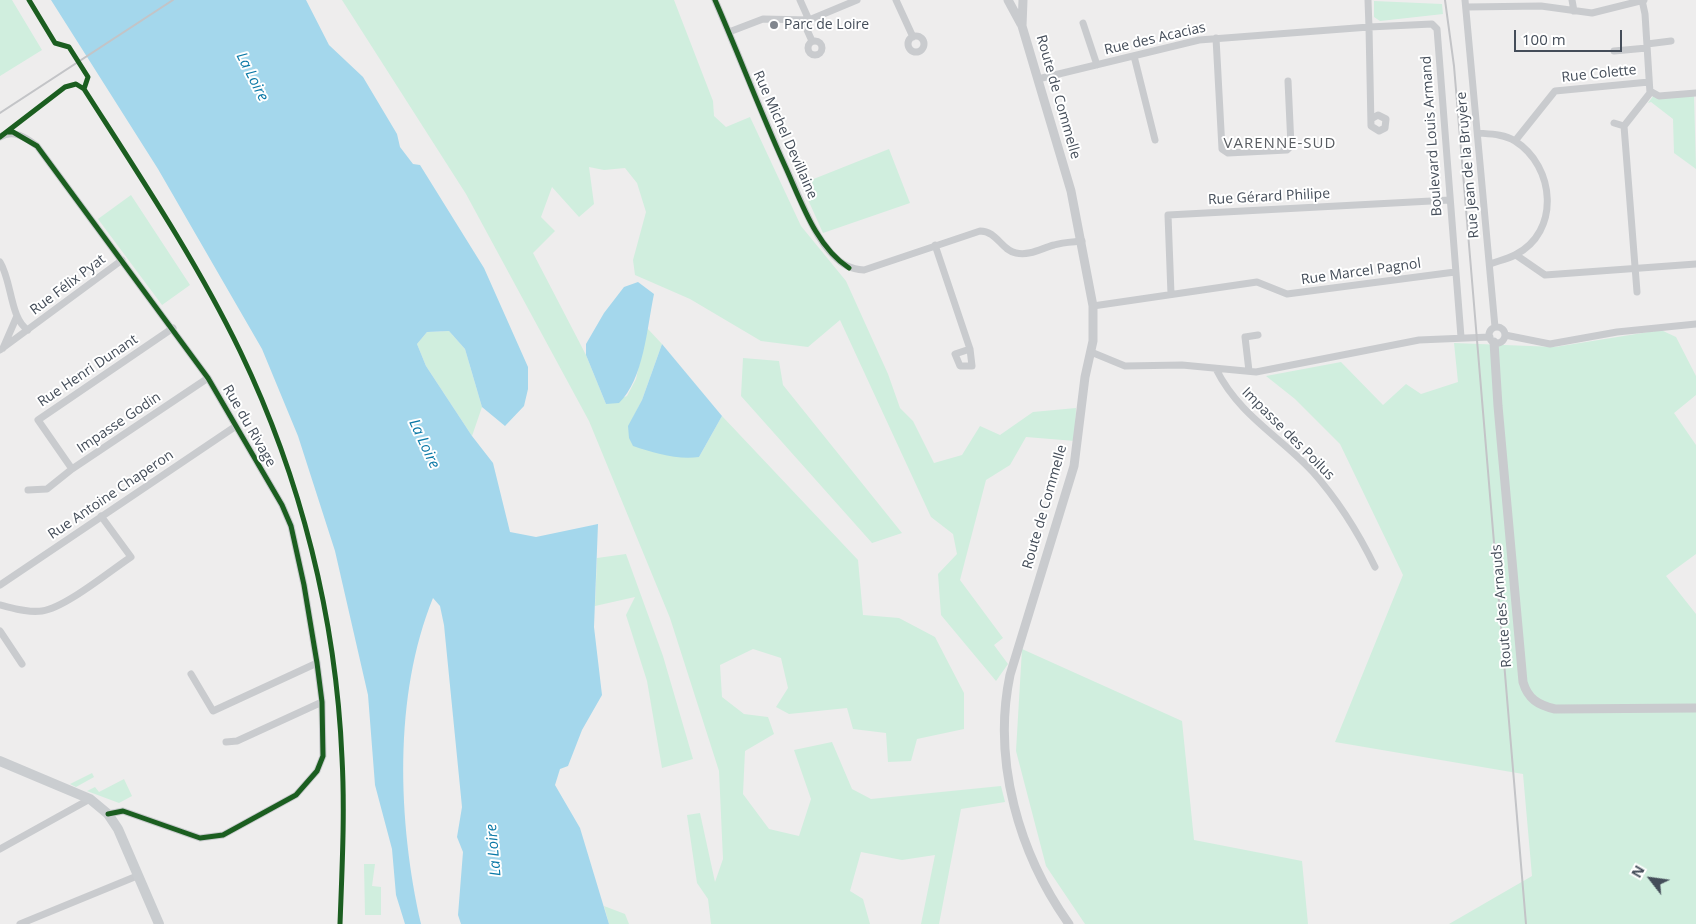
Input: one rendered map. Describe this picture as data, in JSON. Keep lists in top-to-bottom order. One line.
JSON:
{"streets":{"street":["Rue des Acacias","Rue Colette","Route de Commelle","Rue Michel Devillaine","Boulevard Louis Armand","Rue Jean de la Bruyère","Rue Gérard Philipe","Rue Marcel Pagnol","Rue Félix Pyat","Rue Henri Dunant","Impasse Godin","Rue du Rivage","Impasse des Poilus","Rue Antoine Chaperon","Route des Arnauds"]},"crossings":[["Rue des Acacias","Route de Commelle"],["Rue des Acacias","Boulevard Louis Armand"],["Route de Commelle","Rue Michel Devillaine"],["Route de Commelle","Rue Marcel Pagnol"],["Boulevard Louis Armand","Rue Gérard Philipe"],["Boulevard Louis Armand","Rue Marcel Pagnol"],["Rue Jean de la Bruyère","Route des Arnauds"],["Rue Gérard Philipe","Rue Marcel Pagnol"],["Rue Félix Pyat","Rue du Rivage"],["Rue Henri Dunant","Impasse Godin"],["Rue Henri Dunant","Rue du Rivage"],["Impasse Godin","Rue du Rivage"],["Rue du Rivage","Rue Antoine Chaperon"]],"districts":["VARENNE-SUD"],"water":["La Loire"],"places":["Parc de Loire"],"scale_bar":"100 m","north":"top left"}
